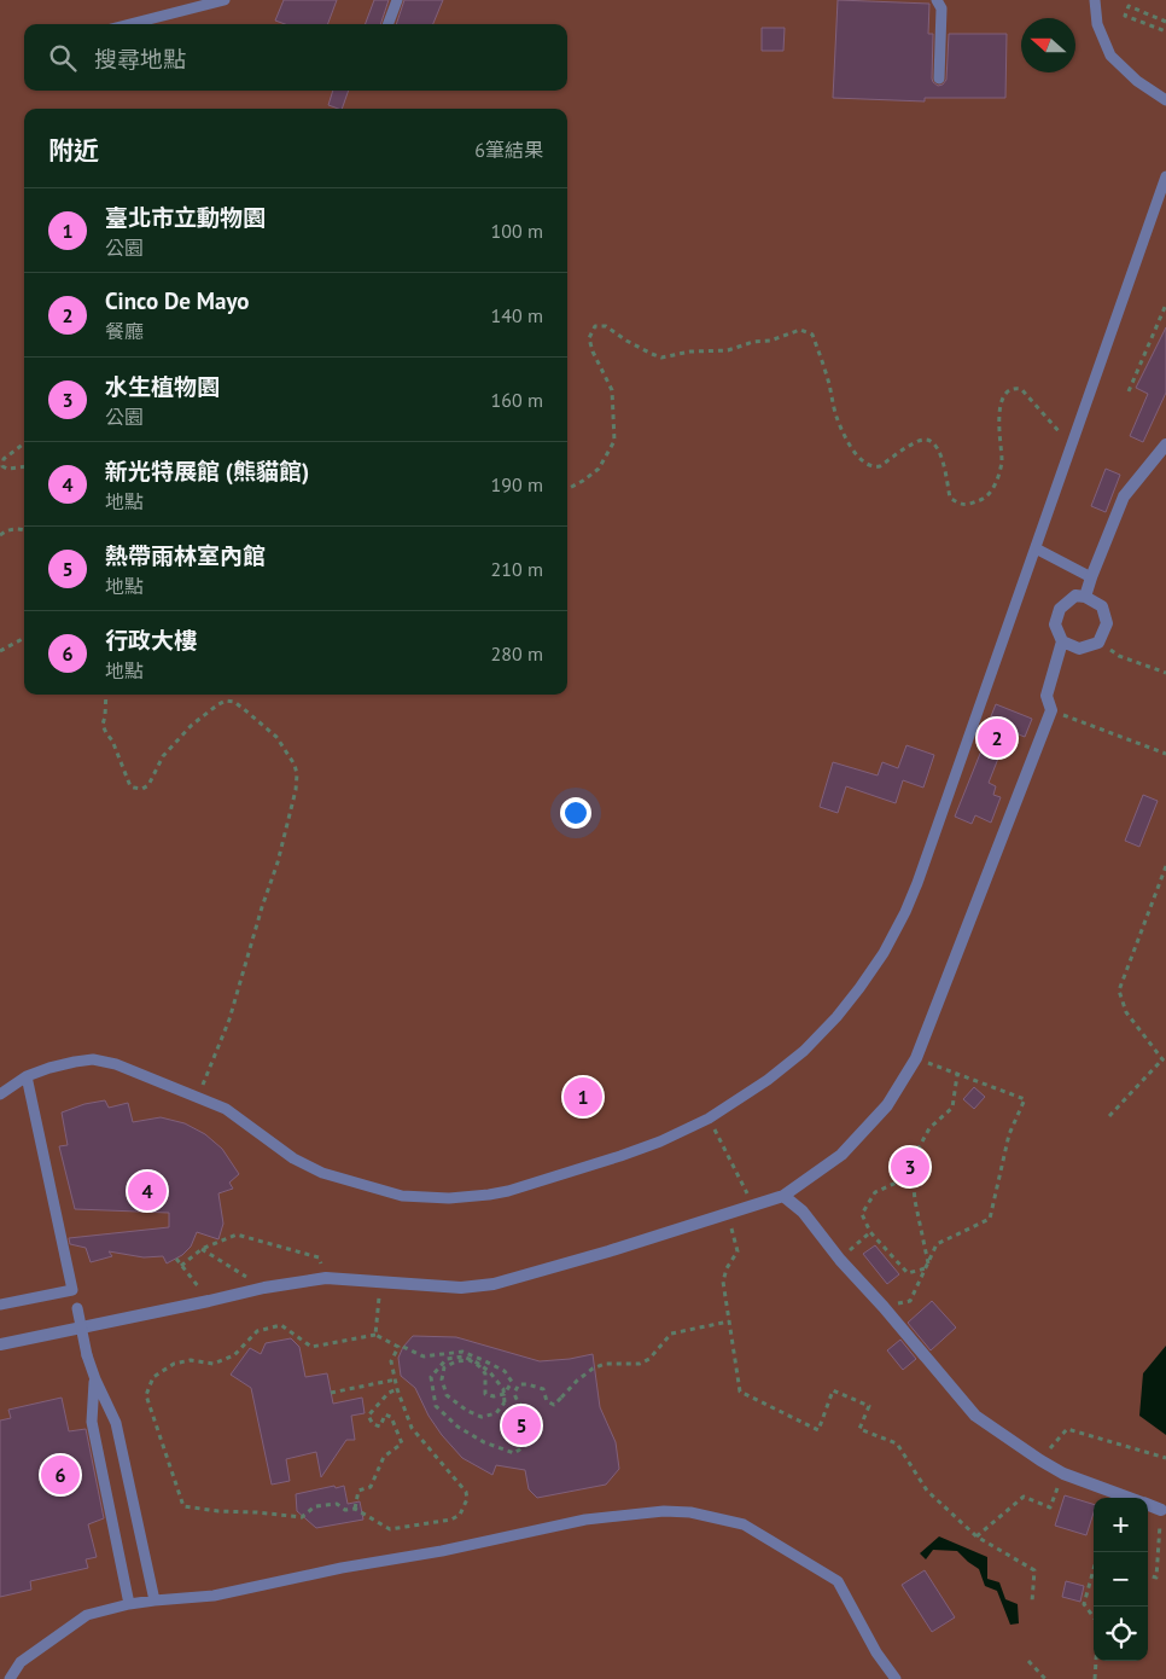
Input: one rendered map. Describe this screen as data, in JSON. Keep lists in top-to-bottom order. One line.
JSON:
{"north":"left","page":{"search":"搜尋地點","heading":["附近","6筆結果"],"list":[{"mark":"1","name":"臺北市立動物園","note":"公園","value":"100 m"},{"mark":"2","name":"Cinco De Mayo","note":"餐廳","value":"140 m"},{"mark":"3","name":"水生植物園","note":"公園","value":"160 m"},{"mark":"4","name":"新光特展館 (熊貓館)","note":"地點","value":"190 m"},{"mark":"5","name":"熱帶雨林室內館","note":"地點","value":"210 m"},{"mark":"6","name":"行政大樓","note":"地點","value":"280 m"}],"pins":["2","1","3","4","5","6"],"map_buttons":["+","−"]}}
